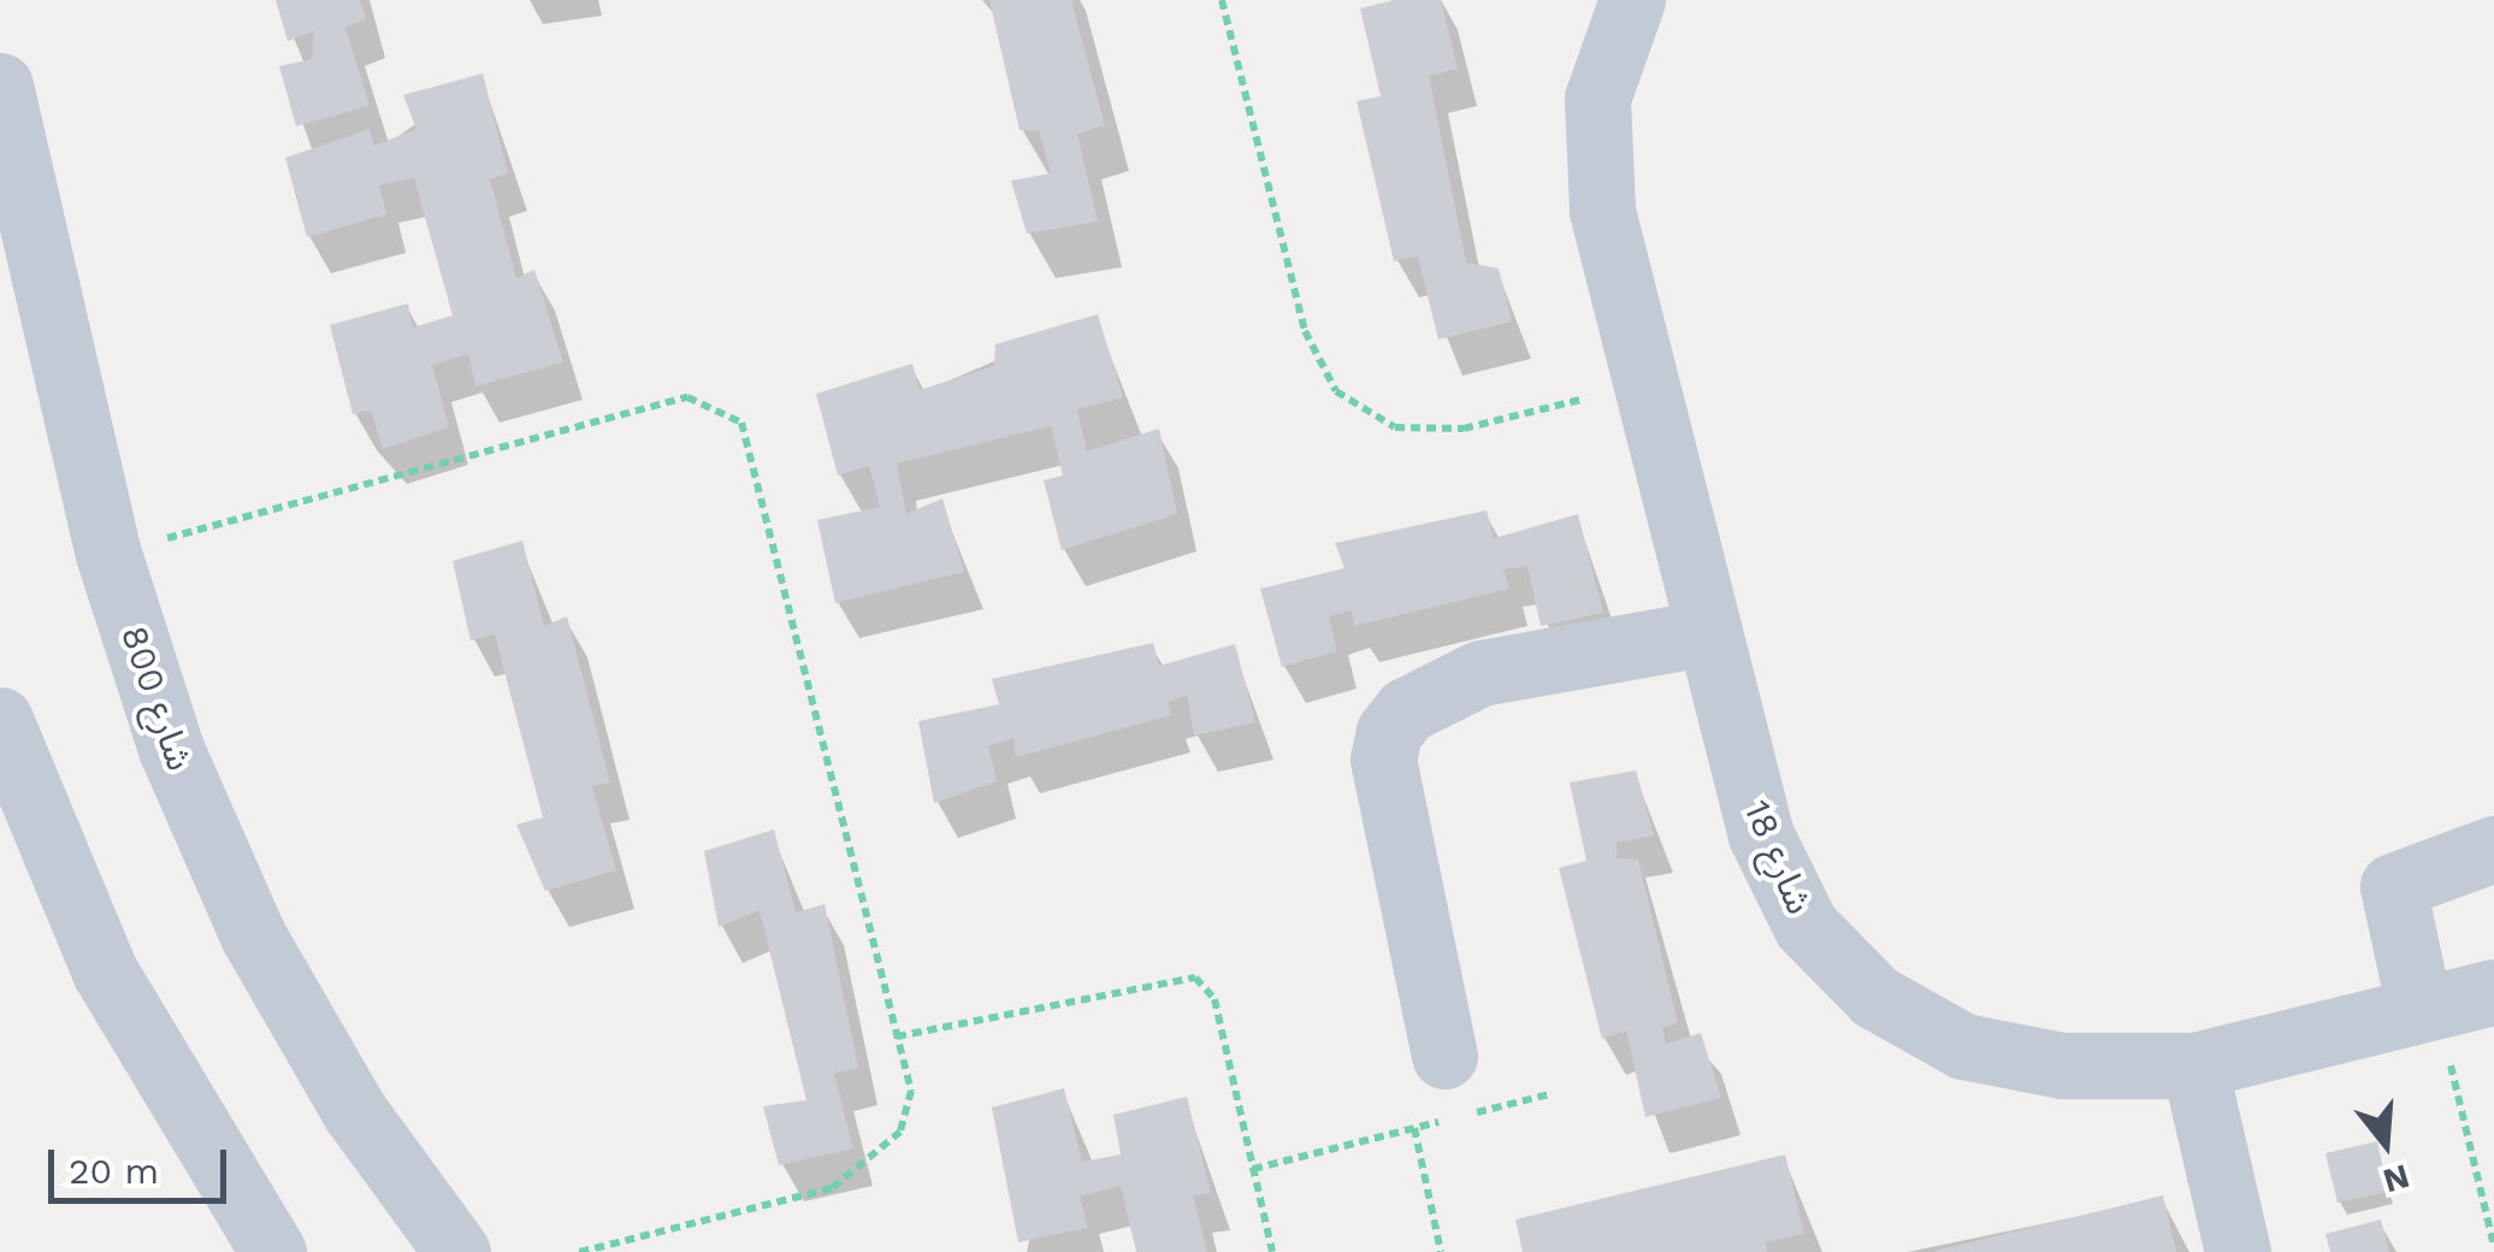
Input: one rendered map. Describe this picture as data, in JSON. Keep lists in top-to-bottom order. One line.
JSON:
{"streets":{"street":["شارع 800","شارع 18"]},"scale_bar":"20 m","north":"bottom"}
